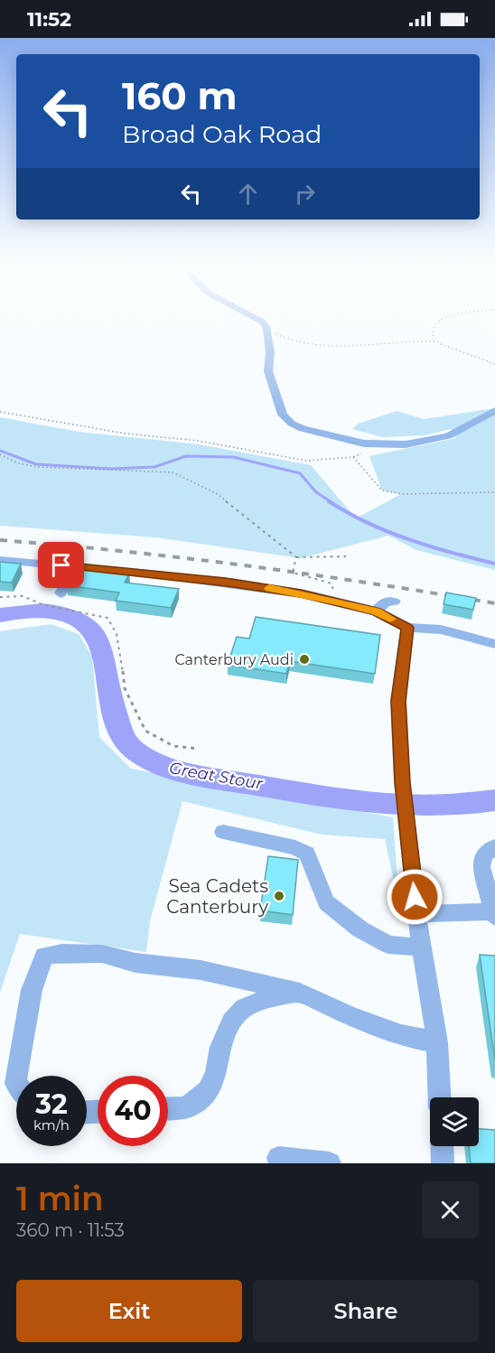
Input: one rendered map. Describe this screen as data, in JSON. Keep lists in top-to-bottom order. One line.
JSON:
{"water":["Great Stour"],"places":["Canterbury Audi","Sea Cadets Canterbury"],"page":{"status":"11:52","turn":["160 m","Broad Oak Road"],"speed":"32 km/h","limit":"40","heading":["1 min","360 m · 11:53"],"buttons":["Exit","Share"]}}
